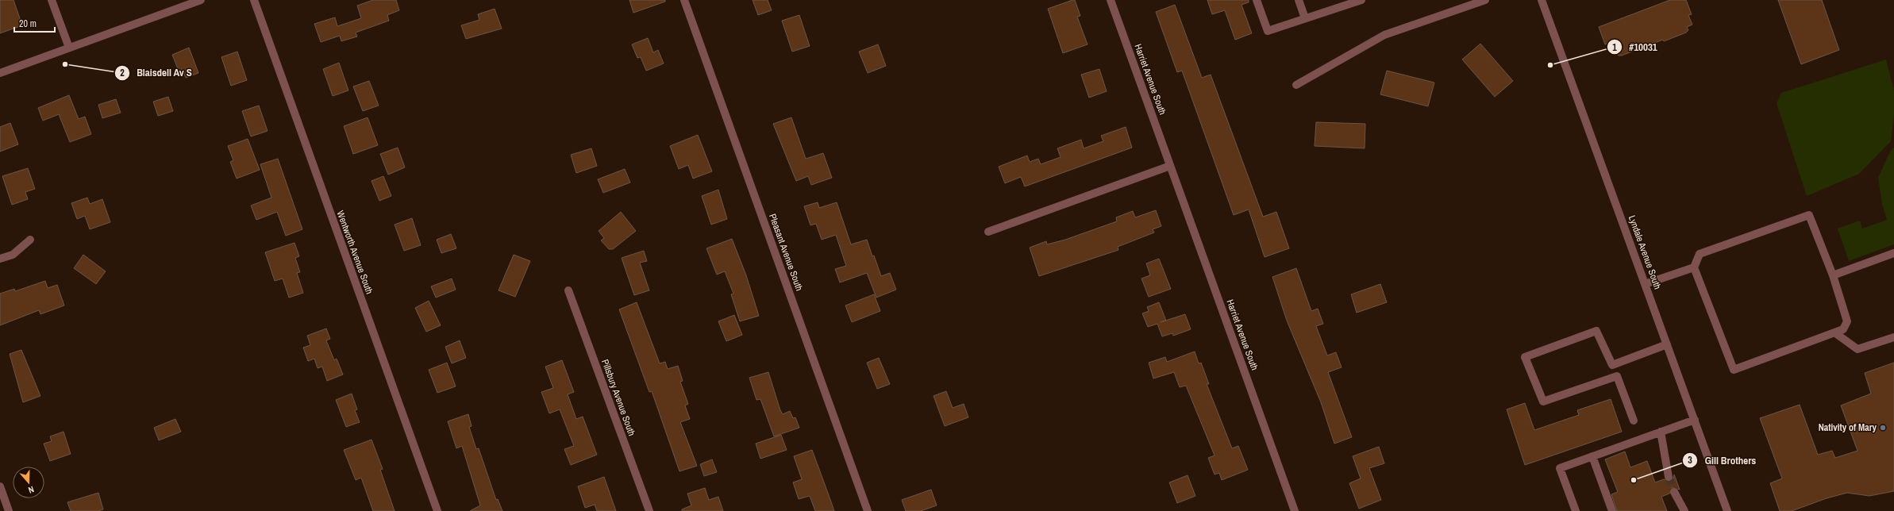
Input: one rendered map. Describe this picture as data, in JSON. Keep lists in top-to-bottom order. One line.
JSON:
{"streets":{"street":["Harriet Avenue South","Wentworth Avenue South","Pleasant Avenue South","Lyndale Avenue South","Pillsbury Avenue South"]},"places":["Blaisdell Av S","#10031","Nativity of Mary","Gill Brothers"],"scale_bar":"20 m","north":"bottom"}
